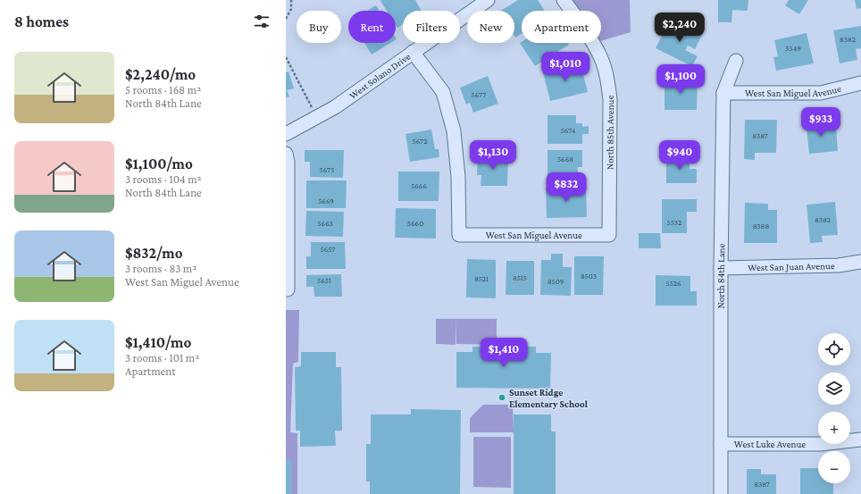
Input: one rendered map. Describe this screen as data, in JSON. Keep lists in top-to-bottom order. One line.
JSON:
{"streets":{"street":["West Solano Drive","West San Miguel Avenue","North 85th Avenue","West San Juan Avenue","North 84th Lane","West Luke Avenue"]},"crossings":[["West Solano Drive","West San Miguel Avenue"],["West San Miguel Avenue","North 85th Avenue"],["West San Miguel Avenue","North 84th Lane"],["West San Juan Avenue","North 84th Lane"],["North 84th Lane","West Luke Avenue"]],"places":["Sunset Ridge Elementary School"],"house_numbers":["8382","5549","5677","5674","8387","5672","5668","5675","5666","5669","8382","5532","5663","5660","8388","5657","8503","8515","8521","5651","8509","5526","8387"],"page":{"heading":"8 homes","chip":["Buy","Rent","Filters","New","Apartment"],"price":["$2,240","$1,010","$1,100","$933","$1,130","$940","$832","$1,410"],"list":[{"name":"$2,240/mo","note":"5 rooms · 168 m² · North 84th Lane"},{"name":"$1,100/mo","note":"3 rooms · 104 m² · North 84th Lane"},{"name":"$832/mo","note":"3 rooms · 83 m² · West San Miguel Avenue"},{"name":"$1,410/mo","note":"3 rooms · 101 m² · Apartment"}],"map_buttons":["+","−"]}}
